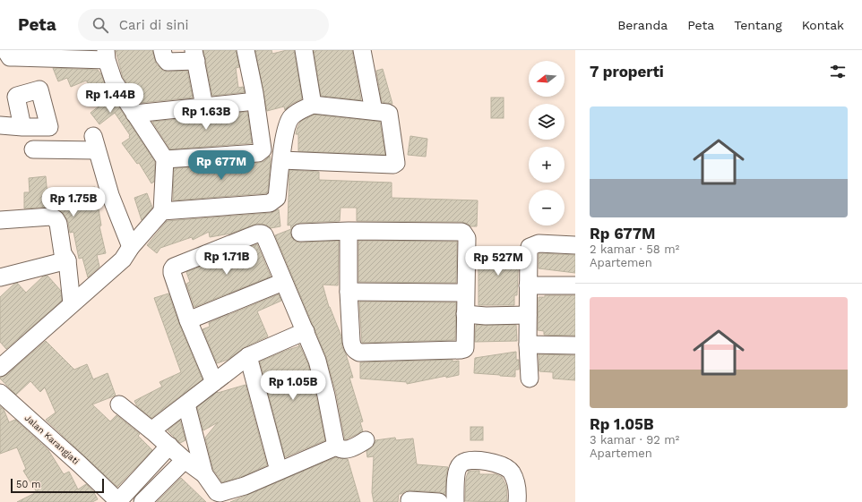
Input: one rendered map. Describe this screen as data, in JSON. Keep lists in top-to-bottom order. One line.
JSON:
{"streets":{"street":["Jalan Karangjati"]},"scale_bar":"50 m","north":"left","page":{"header":"Peta","search":"Cari di sini","nav":["Beranda","Peta","Tentang","Kontak"],"heading":"7 properti","map_buttons":["+","−"],"price":["Rp 1.44B","Rp 1.63B","Rp 677M","Rp 1.75B","Rp 1.71B","Rp 527M","Rp 1.05B"],"list":[{"name":"Rp 677M","note":"2 kamar · 58 m² · Apartemen"},{"name":"Rp 1.05B","note":"3 kamar · 92 m² · Apartemen"}],"scale":"50 m"}}
